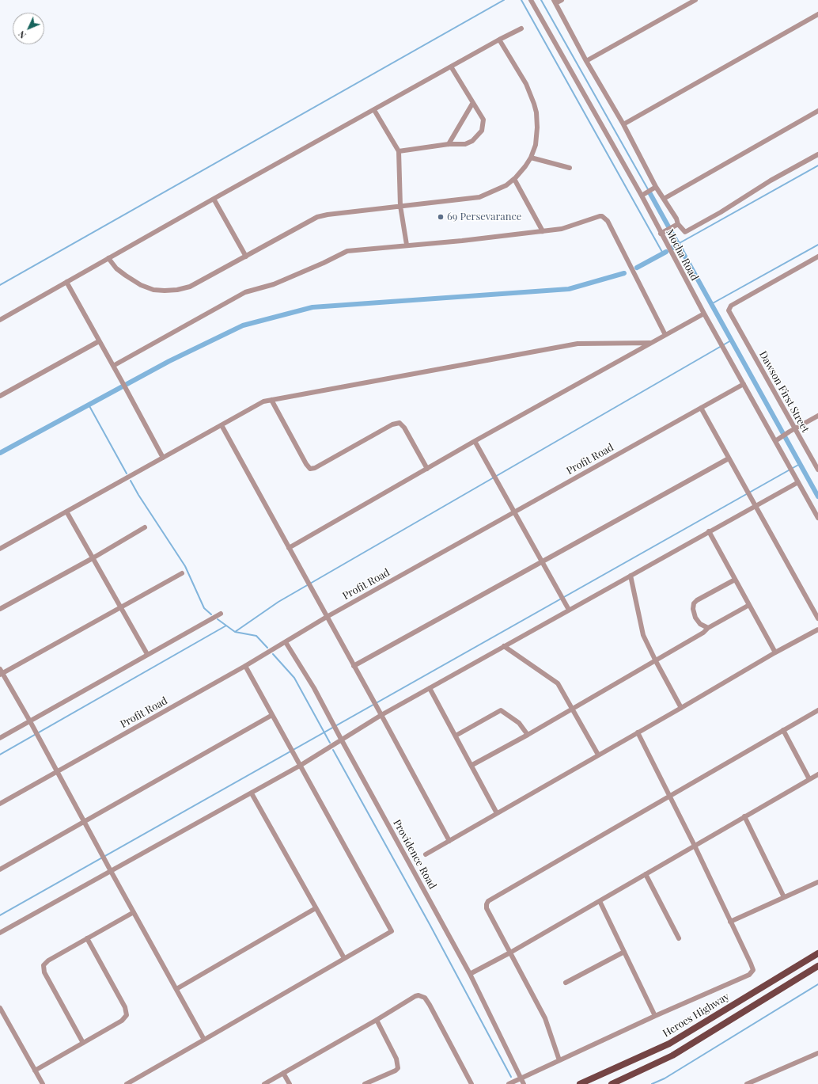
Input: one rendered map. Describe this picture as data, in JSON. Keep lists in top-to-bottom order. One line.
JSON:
{"streets":{"main road":["Heroes Highway"],"street":["Mocha Road","Dawson First Street","Profit Road","Providence Road"]},"crossings":[["Mocha Road","Profit Road"],["Profit Road","Providence Road"]],"places":["69 Persevarance"],"north":"bottom left"}
